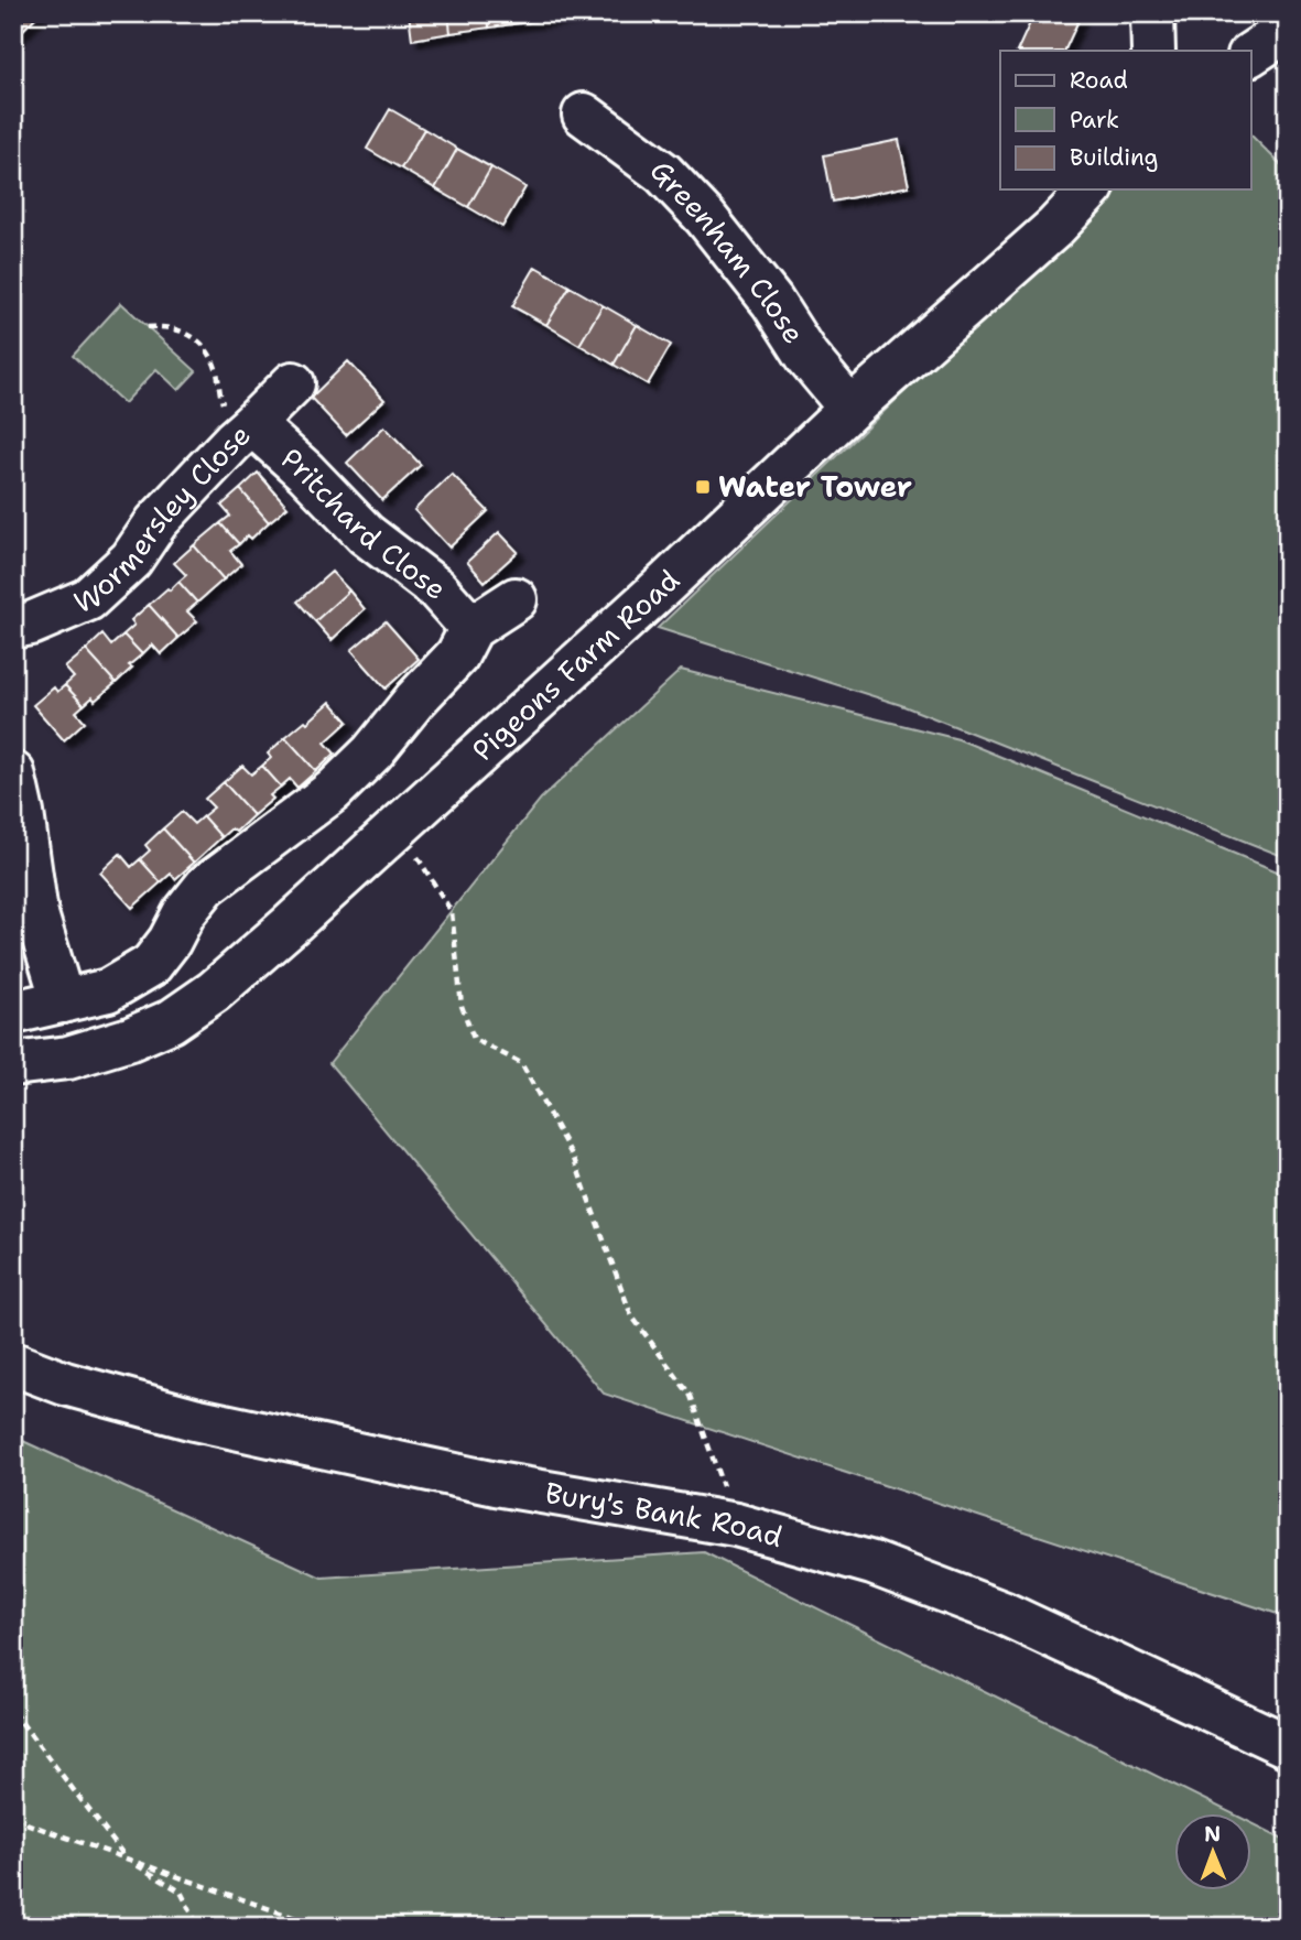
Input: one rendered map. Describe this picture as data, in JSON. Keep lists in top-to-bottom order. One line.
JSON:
{"streets":{"street":["Greenham Close","Wormersley Close","Pritchard Close","Pigeons Farm Road","Bury's Bank Road"]},"crossings":[["Greenham Close","Pigeons Farm Road"],["Wormersley Close","Pritchard Close"]],"places":{"transit":["Water Tower"]},"legend":["Road","Park","Building"],"north":"top"}
